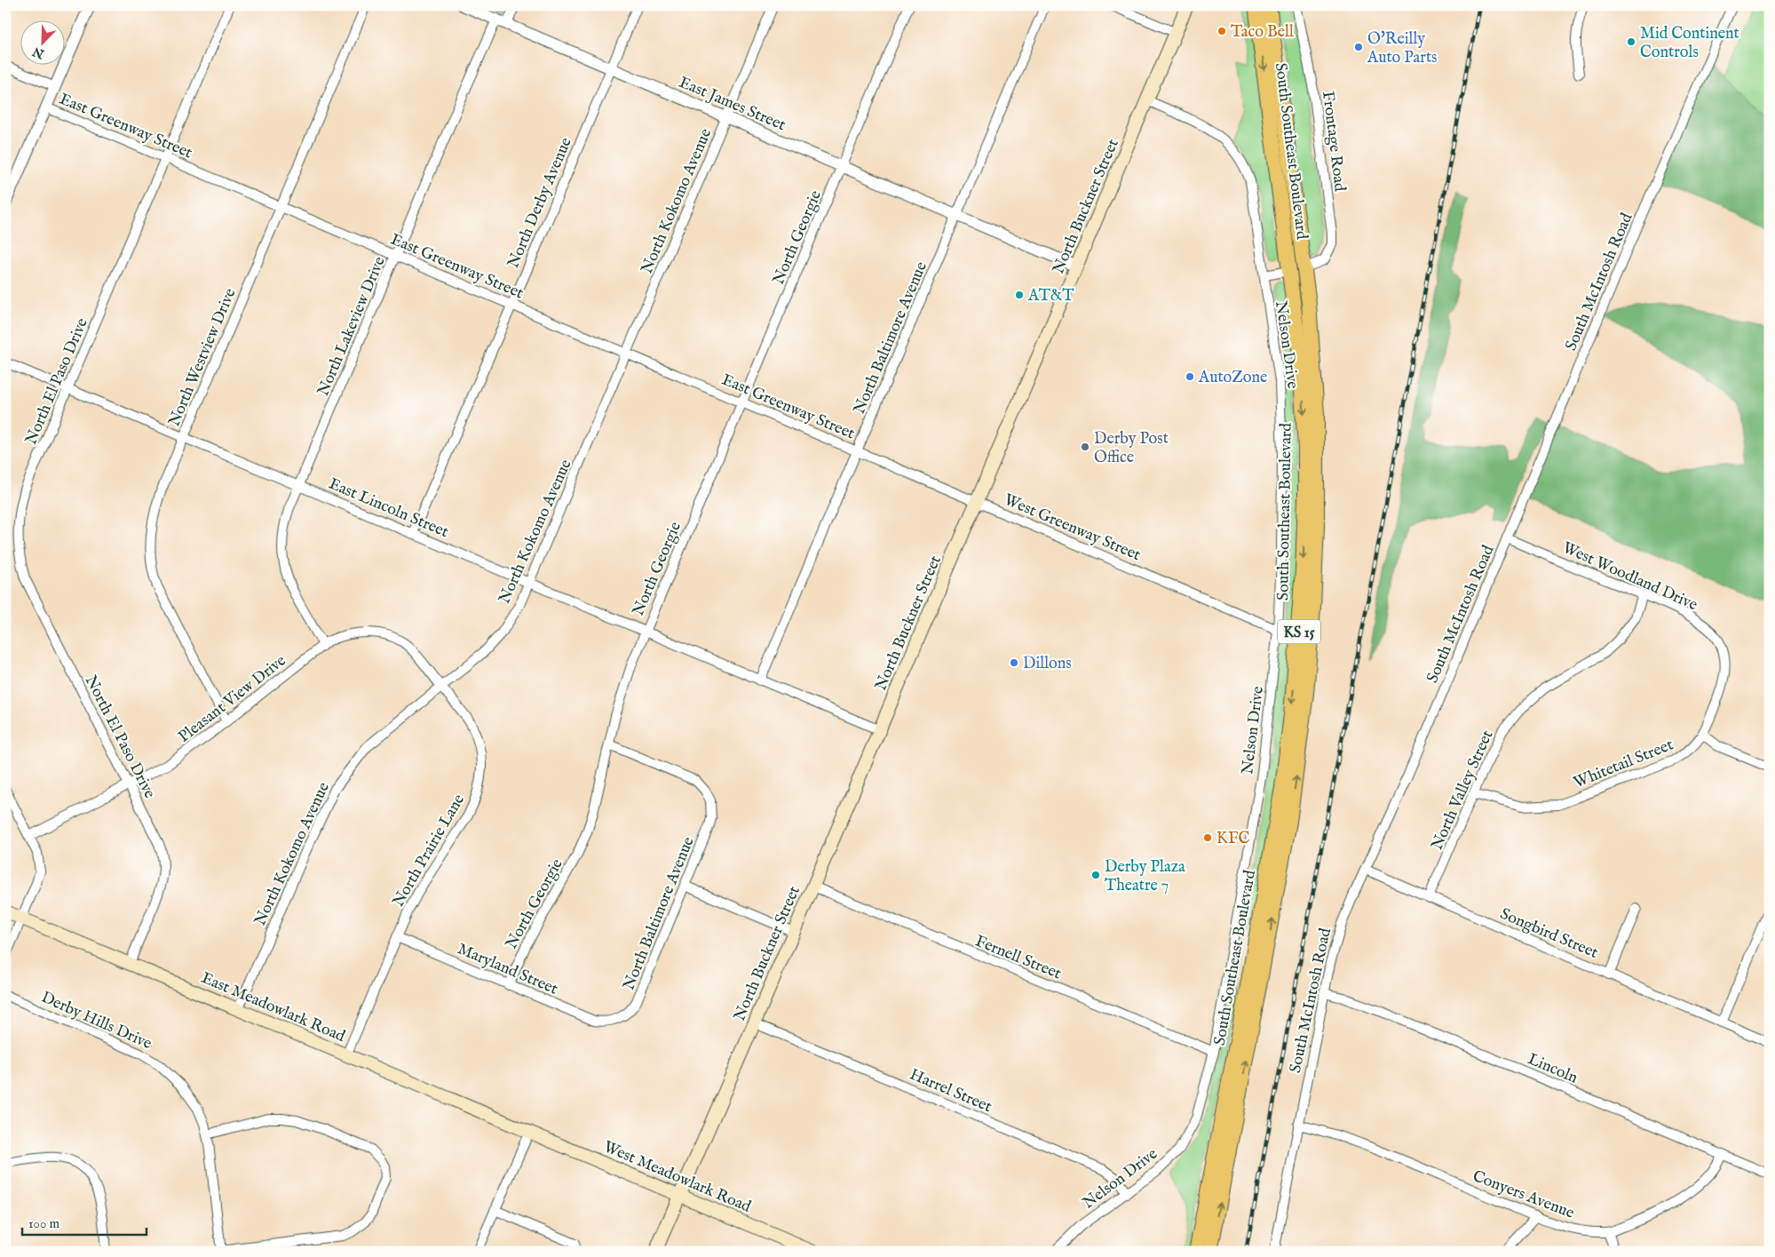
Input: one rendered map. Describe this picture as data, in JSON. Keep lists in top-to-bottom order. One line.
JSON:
{"streets":{"main road":["South Southeast Boulevard","North Buckner Street","KS 15","East Meadowlark Road","West Meadowlark Road"],"street":["East James Street","East Greenway Street","Frontage Road","North Kokomo Avenue","North Derby Avenue","North Georgie","South McIntosh Road","North Lakeview Drive","North Baltimore Avenue","Nelson Drive","North Westview Drive","North El Paso Drive","East Lincoln Street","West Greenway Street","West Woodland Drive","Pleasant View Drive","Whitetail Street","North Valley Street","North Prairie Lane","Songbird Street","Fernell Street","Maryland Street","Derby Hills Drive","Lincoln","Harrel Street","Conyers Avenue"]},"crossings":[["East James Street","North Kokomo Avenue"],["East James Street","North Derby Avenue"],["East James Street","North Buckner Street"],["East James Street","North Georgie"],["East James Street","North Lakeview Drive"],["East James Street","North Baltimore Avenue"],["East Greenway Street","North Kokomo Avenue"],["East Greenway Street","North Derby Avenue"],["East Greenway Street","North Georgie"],["East Greenway Street","North Lakeview Drive"],["East Greenway Street","North Baltimore Avenue"],["East Greenway Street","North Westview Drive"],["East Greenway Street","North El Paso Drive"],["East Greenway Street","West Greenway Street"],["Frontage Road","South Southeast Boulevard"],["North Kokomo Avenue","East Lincoln Street"],["North Kokomo Avenue","Pleasant View Drive"],["North Kokomo Avenue","North Prairie Lane"],["North Kokomo Avenue","East Meadowlark Road"],["North Derby Avenue","East Lincoln Street"],["North Buckner Street","Nelson Drive"],["North Buckner Street","East Lincoln Street"],["North Buckner Street","West Greenway Street"],["North Buckner Street","Fernell Street"],["North Buckner Street","Harrel Street"],["North Buckner Street","West Meadowlark Road"],["North Georgie","North Baltimore Avenue"],["North Georgie","East Lincoln Street"],["North Georgie","Maryland Street"],["South McIntosh Road","West Woodland Drive"],["South McIntosh Road","Songbird Street"],["South McIntosh Road","Lincoln"],["South McIntosh Road","Conyers Avenue"],["North Lakeview Drive","East Lincoln Street"],["North Lakeview Drive","Pleasant View Drive"],["North Baltimore Avenue","East Lincoln Street"],["North Baltimore Avenue","West Greenway Street"],["North Baltimore Avenue","Maryland Street"],["Nelson Drive","West Greenway Street"],["Nelson Drive","Fernell Street"],["Nelson Drive","Harrel Street"],["North Westview Drive","East Lincoln Street"],["North Westview Drive","Pleasant View Drive"],["North El Paso Drive","East Lincoln Street"],["North El Paso Drive","Pleasant View Drive"],["North El Paso Drive","East Meadowlark Road"],["West Woodland Drive","Whitetail Street"],["West Woodland Drive","North Valley Street"],["Pleasant View Drive","North Prairie Lane"],["Whitetail Street","North Valley Street"],["North Valley Street","Songbird Street"],["North Prairie Lane","Maryland Street"],["North Prairie Lane","East Meadowlark Road"],["East Meadowlark Road","West Meadowlark Road"],["Lincoln","Conyers Avenue"]],"places":["Taco Bell","Mid Continent Controls","O'Reilly Auto Parts","AT&T","AutoZone","Derby Post Office","Dillons","KFC","Derby Plaza Theatre 7"],"scale_bar":"100 m","north":"bottom left"}
